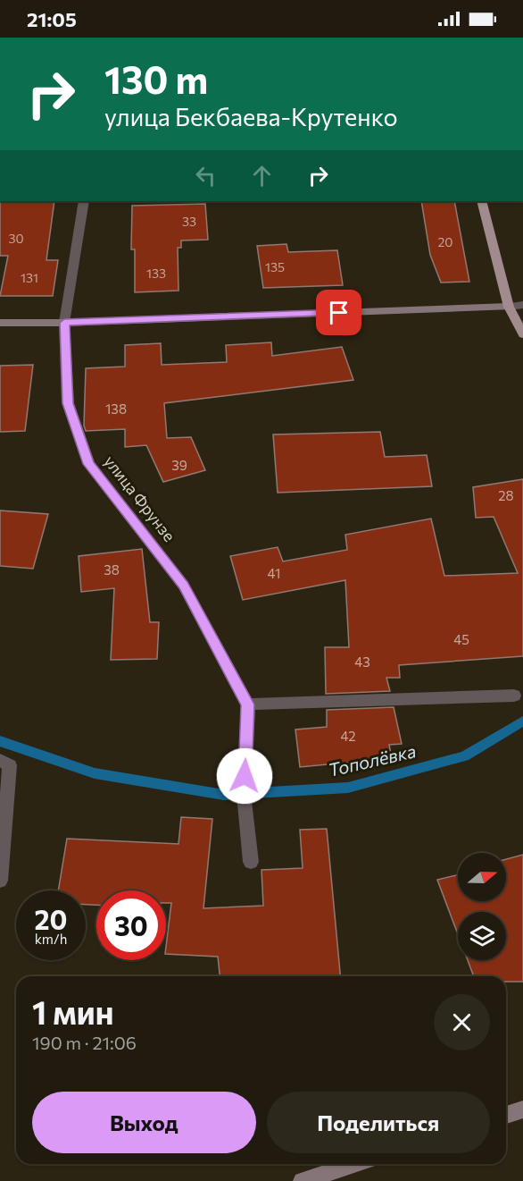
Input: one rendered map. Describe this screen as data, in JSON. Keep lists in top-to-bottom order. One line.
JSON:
{"streets":{"street":["улица Фрунзе"]},"water":["Тополёвка"],"house_numbers":["33","30","20","135","133","131","138","39","28","38","41","45","43","42"],"north":"right","page":{"status":"21:05","turn":["130 m","улица Бекбаева-Крутенко"],"speed":"20 km/h","limit":"30","heading":["1 мин","190 m · 21:06"],"buttons":["Выход","Поделиться"]}}
